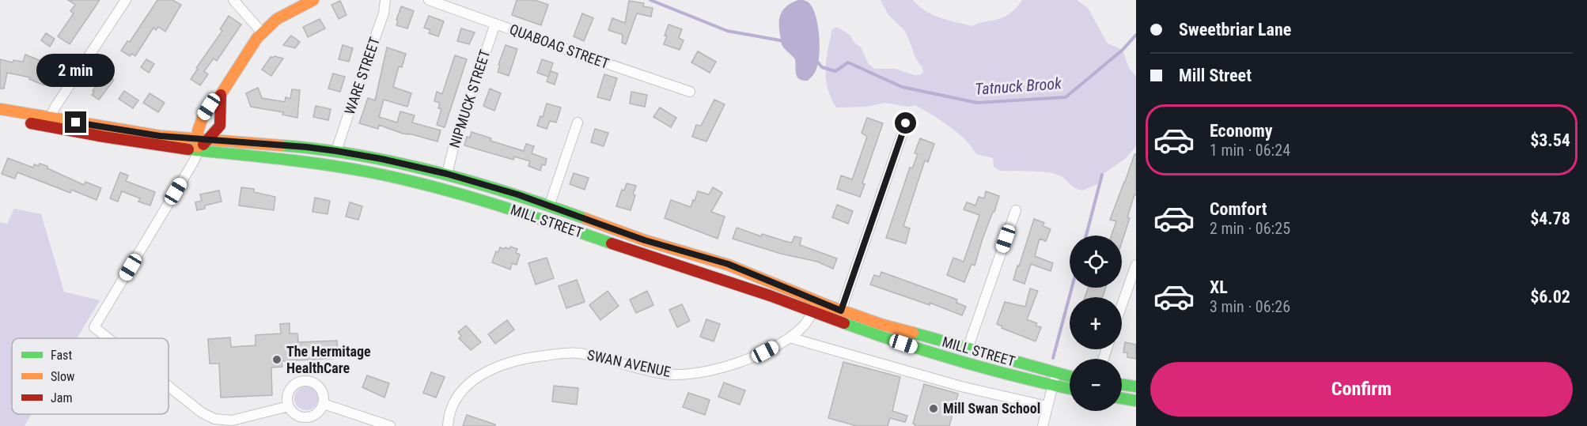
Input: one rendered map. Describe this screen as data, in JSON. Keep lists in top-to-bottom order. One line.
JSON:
{"streets":{"main road":["MILL STREET"],"street":["QUABOAG STREET","WARE STREET","NIPMUCK STREET","SWAN AVENUE"]},"crossings":[["QUABOAG STREET","NIPMUCK STREET"],["WARE STREET","MILL STREET"],["NIPMUCK STREET","MILL STREET"],["MILL STREET","SWAN AVENUE"]],"water":["Tatnuck Brook"],"places":["The Hermitage HealthCare","Mill Swan School"],"legend":["Fast","Slow","Jam"],"page":{"banner":["Sweetbriar Lane","Mill Street"],"bubble":"2 min","list":[{"name":"Economy","note":"1 min · 06:24","value":"$3.54"},{"name":"Comfort","note":"2 min · 06:25","value":"$4.78"},{"name":"XL","note":"3 min · 06:26","value":"$6.02"}],"map_buttons":["+","−"],"buttons":"Confirm"}}
